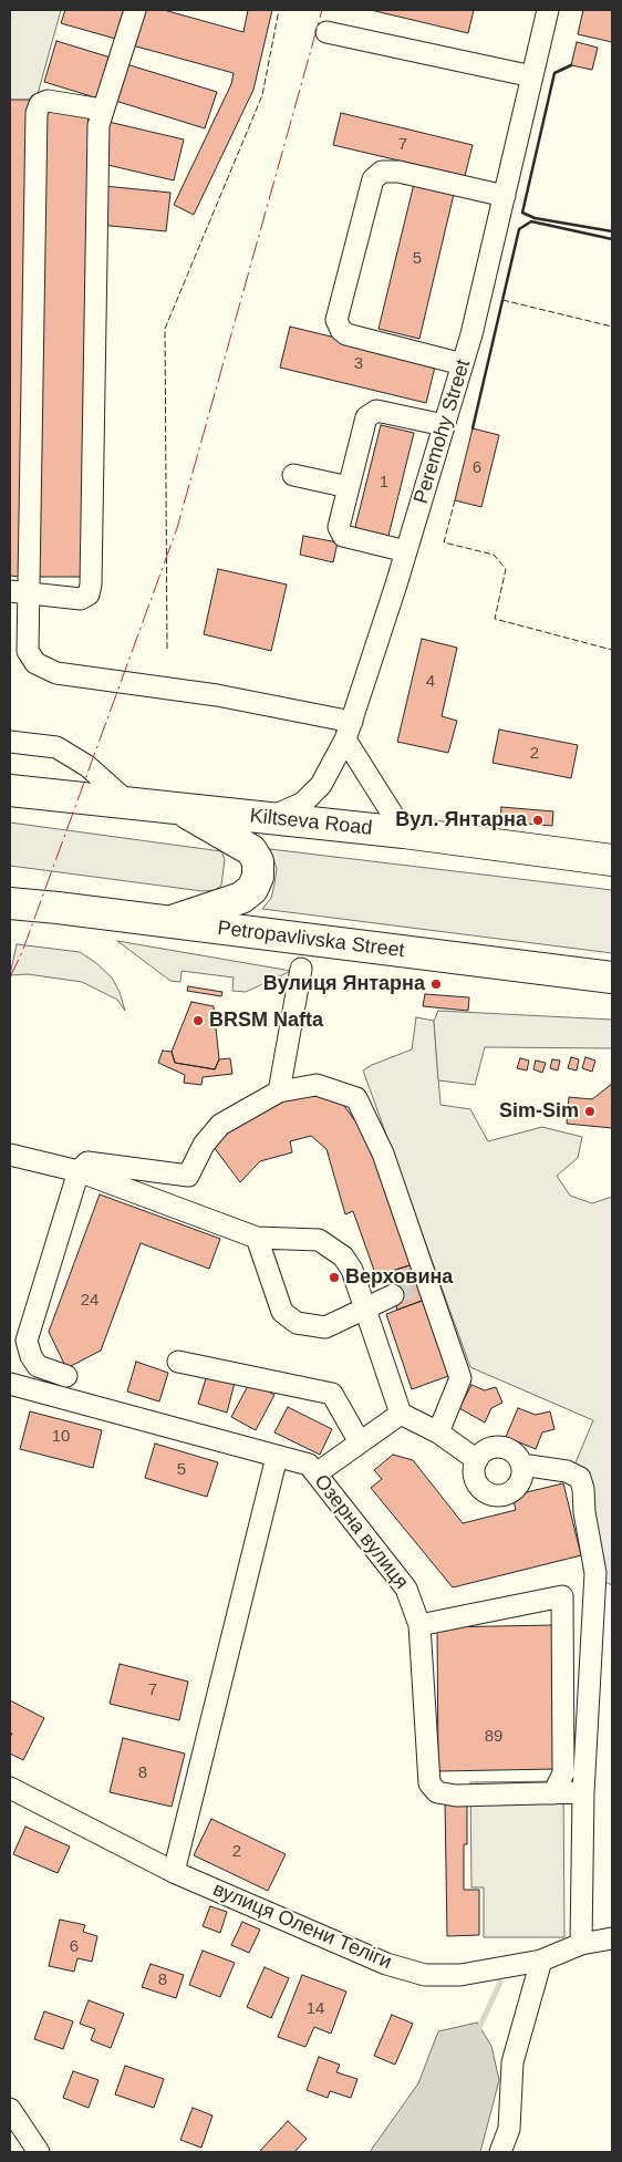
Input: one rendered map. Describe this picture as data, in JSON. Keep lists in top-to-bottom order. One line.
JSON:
{"streets":{"highway":["Kiltseva Road","Petropavlivska Street"],"street":["Peremohy Street","Озерна вулиця","вулиця Олени Теліги"]},"crossings":[["Peremohy Street","Kiltseva Road"]],"places":["Вул. Янтарна","Вулиця Янтарна","BRSM Nafta","Sim-Sim","Верховина"],"house_numbers":["7","5","3","6","1","4","2","24","10","5","7","89","8","2","6","8","14"]}
